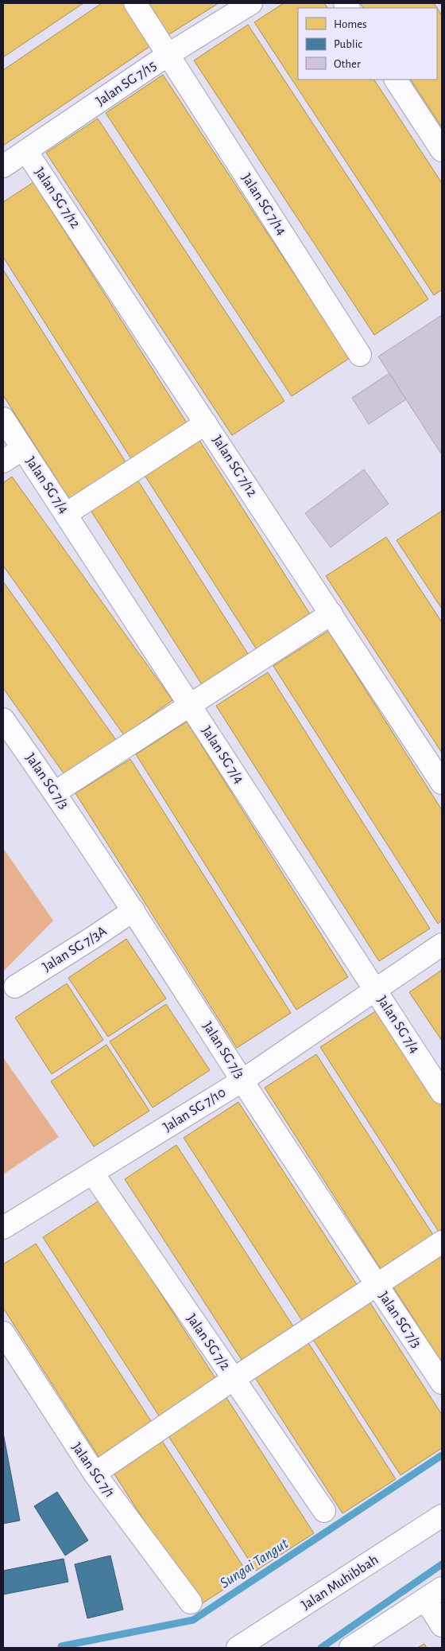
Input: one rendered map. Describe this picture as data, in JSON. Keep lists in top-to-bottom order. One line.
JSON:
{"streets":{"street":["Jalan SG 7/15","Jalan SG 7/12","Jalan SG 7/14","Jalan SG 7/4","Jalan SG 7/3","Jalan SG 7/3A","Jalan SG 7/10","Jalan SG 7/2","Jalan SG 7/1","Jalan Muhibbah"]},"crossings":[["Jalan SG 7/15","Jalan SG 7/12"],["Jalan SG 7/15","Jalan SG 7/14"],["Jalan SG 7/4","Jalan SG 7/10"],["Jalan SG 7/3","Jalan SG 7/3A"],["Jalan SG 7/3","Jalan SG 7/10"],["Jalan SG 7/10","Jalan SG 7/2"]],"water":["Sungai Tangut"],"legend":["Homes","Public","Other"]}
